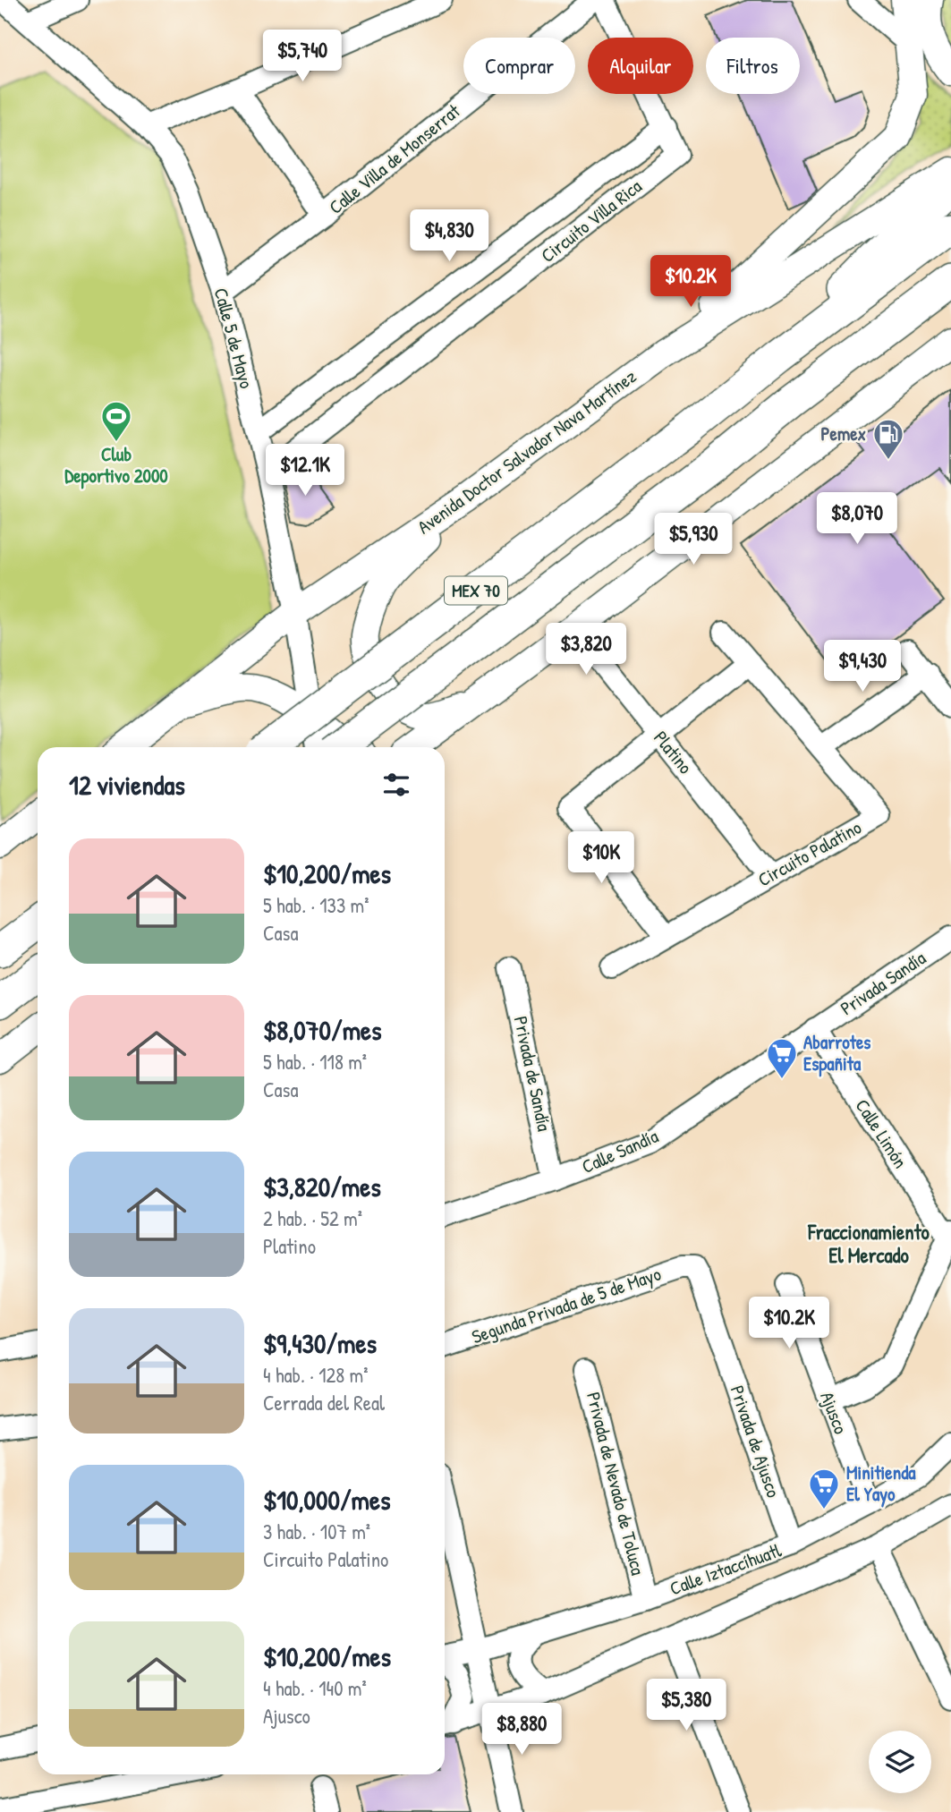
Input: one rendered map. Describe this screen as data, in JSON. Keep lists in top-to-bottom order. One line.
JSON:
{"streets":{"highway":["MEX 70"],"main road":["Avenida Doctor Salvador Nava Martínez"],"street":["Calle Villa de Monserrat","Circuito Villa Rica","Calle 5 de Mayo","Platino","Circuito Palatino","Privada Sandía","Privada de Sandía","Calle Limón","Calle Sandía","Segunda Privada de 5 de Mayo","Ajusco","Privada de Ajusco","Privada de Nevado de Toluca","Calle Iztaccíhuatl"]},"crossings":[["Calle Villa de Monserrat","Calle 5 de Mayo"],["Circuito Villa Rica","Calle 5 de Mayo"],["Calle 5 de Mayo","Avenida Doctor Salvador Nava Martínez"],["Platino","Circuito Palatino"],["Privada Sandía","Calle Limón"],["Privada Sandía","Calle Sandía"],["Privada de Sandía","Calle Sandía"],["Calle Limón","Calle Sandía"],["Segunda Privada de 5 de Mayo","Privada de Ajusco"],["Ajusco","Calle Iztaccíhuatl"],["Privada de Ajusco","Calle Iztaccíhuatl"],["Privada de Nevado de Toluca","Calle Iztaccíhuatl"]],"districts":["Fraccionamiento El Mercado"],"places":{"sports":["Club Deportivo 2000"],"fuel station":["Pemex"],"supermarket":["Abarrotes Españita","Minitienda El Yayo"]},"page":{"price":["$5,740","$4,830","$10.2K","$12.1K","$8,070","$5,930","$3,820","$9,430","$10K","$10.2K","$5,380","$8,880"],"chip":["Comprar","Alquilar","Filtros"],"heading":"12 viviendas","list":[{"name":"$10,200/mes","note":"5 hab. · 133 m² · Casa"},{"name":"$8,070/mes","note":"5 hab. · 118 m² · Casa"},{"name":"$3,820/mes","note":"2 hab. · 52 m² · Platino"},{"name":"$9,430/mes","note":"4 hab. · 128 m² · Cerrada del Real"},{"name":"$10,000/mes","note":"3 hab. · 107 m² · Circuito Palatino"},{"name":"$10,200/mes","note":"4 hab. · 140 m² · Ajusco"}]}}
